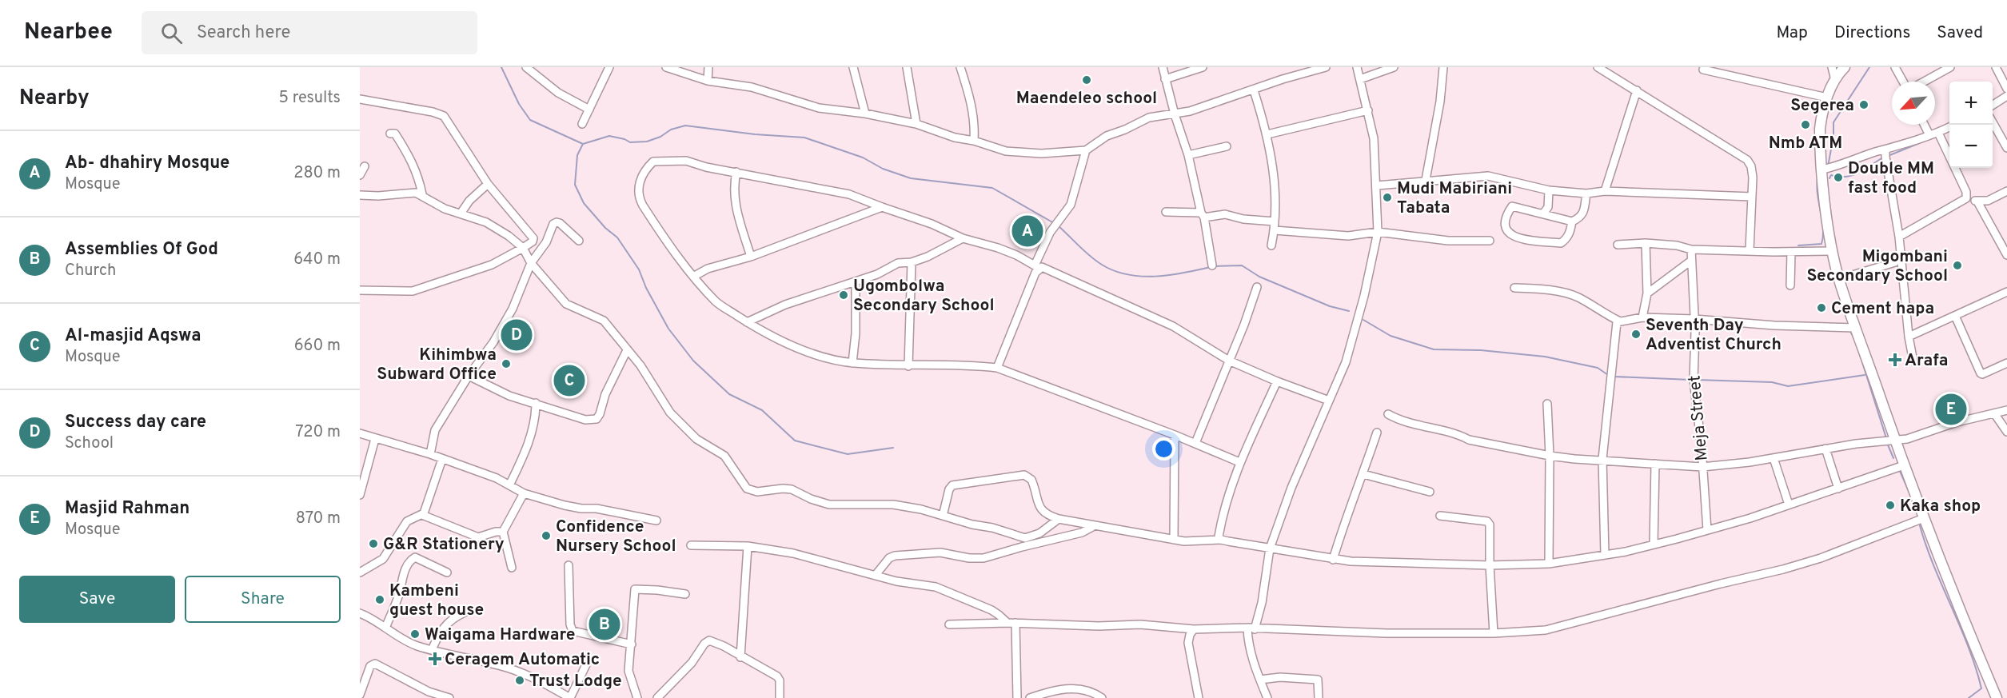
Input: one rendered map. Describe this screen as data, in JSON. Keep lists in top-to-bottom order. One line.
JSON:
{"streets":{"street":["Meja Street"]},"places":{"other":["Maendeleo school","Segerea","Nmb ATM","Double MM fast food","Mudi Mabiriani Tabata","Migombani Secondary School","Ugombolwa Secondary School","Cement hapa","Seventh Day Adventist Church","Kihimbwa Subward Office","Kaka shop","Confidence Nursery School","G&R Stationery","Kambeni guest house","Waigama Hardware","Trust Lodge"],"health":["Arafa","Ceragem Automatic"]},"north":"bottom left","page":{"header":"Nearbee","search":"Search here","nav":["Map","Directions","Saved"],"heading":["Nearby","5 results"],"map_buttons":["+","−"],"list":[{"mark":"A","name":"Ab- dhahiry Mosque","note":"Mosque","value":"280 m"},{"mark":"B","name":"Assemblies Of God","note":"Church","value":"640 m"},{"mark":"C","name":"Al-masjid Aqswa","note":"Mosque","value":"660 m"},{"mark":"D","name":"Success day care","note":"School","value":"720 m"},{"mark":"E","name":"Masjid Rahman","note":"Mosque","value":"870 m"}],"pins":["A","D","C","E","B"],"buttons":["Save","Share"]}}
